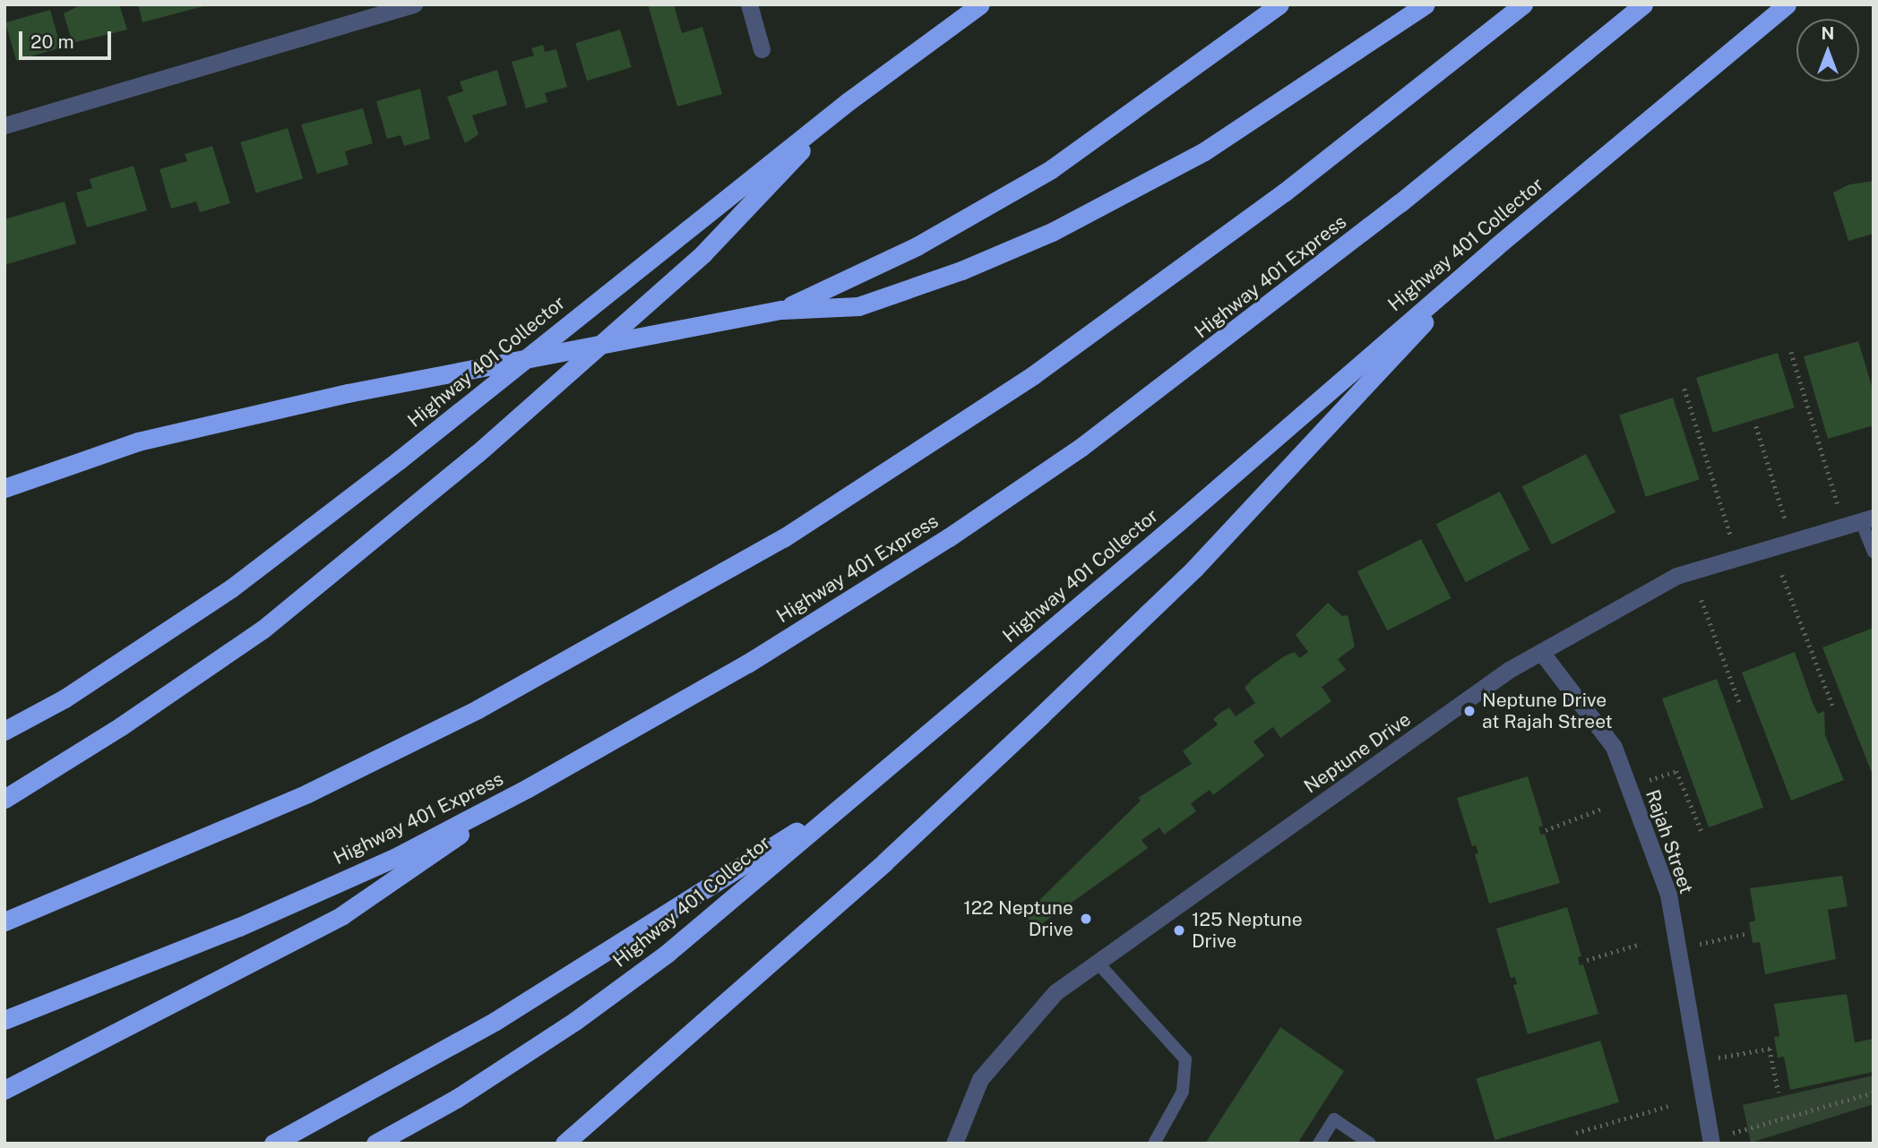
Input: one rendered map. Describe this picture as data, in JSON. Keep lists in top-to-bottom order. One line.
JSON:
{"streets":{"highway":["Highway 401 Collector","Highway 401 Express"],"street":["Neptune Drive","Rajah Street"]},"crossings":[["Neptune Drive","Rajah Street"]],"places":["Neptune Drive at Rajah Street","122 Neptune Drive","125 Neptune Drive"],"scale_bar":"20 m","north":"top"}
